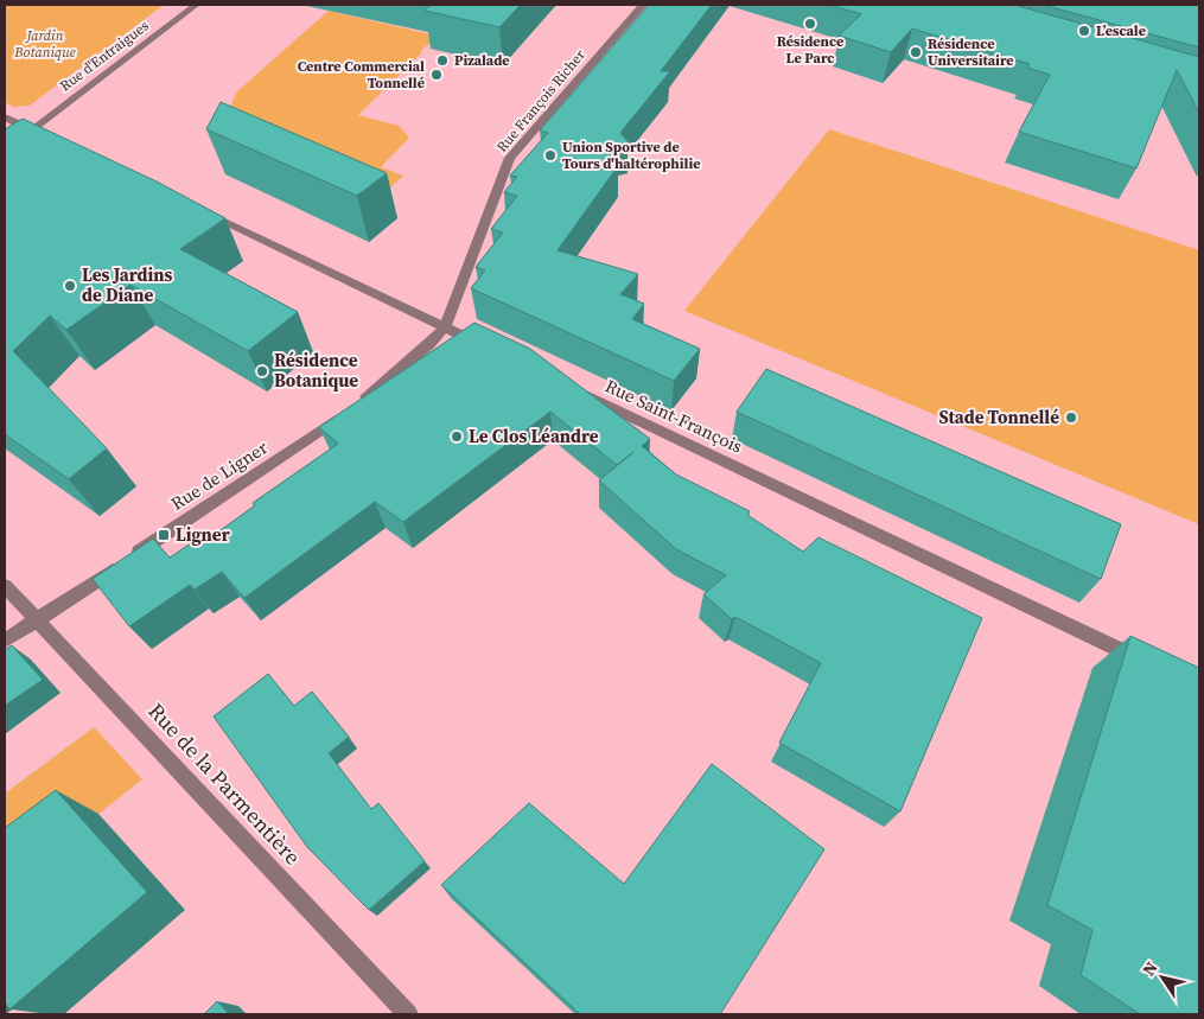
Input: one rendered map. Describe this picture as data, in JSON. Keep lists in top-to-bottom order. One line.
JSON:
{"streets":{"street":["Rue d'Entraigues","Rue François Richer","Rue Saint-François","Rue de Ligner","Rue de la Parmentière"]},"crossings":[["Rue François Richer","Rue de Ligner"],["Rue de Ligner","Rue de la Parmentière"]],"parks":["Jardin Botanique"],"places":{"other":["Résidence Le Parc","L’escale","Résidence Universitaire","Pizalade","Centre Commercial Tonnellé","Union Sportive de Tours d'haltérophilie","Les Jardins de Diane","Résidence Botanique","Stade Tonnellé","Le Clos Léandre"],"transit":["Ligner"]},"north":"top left"}
